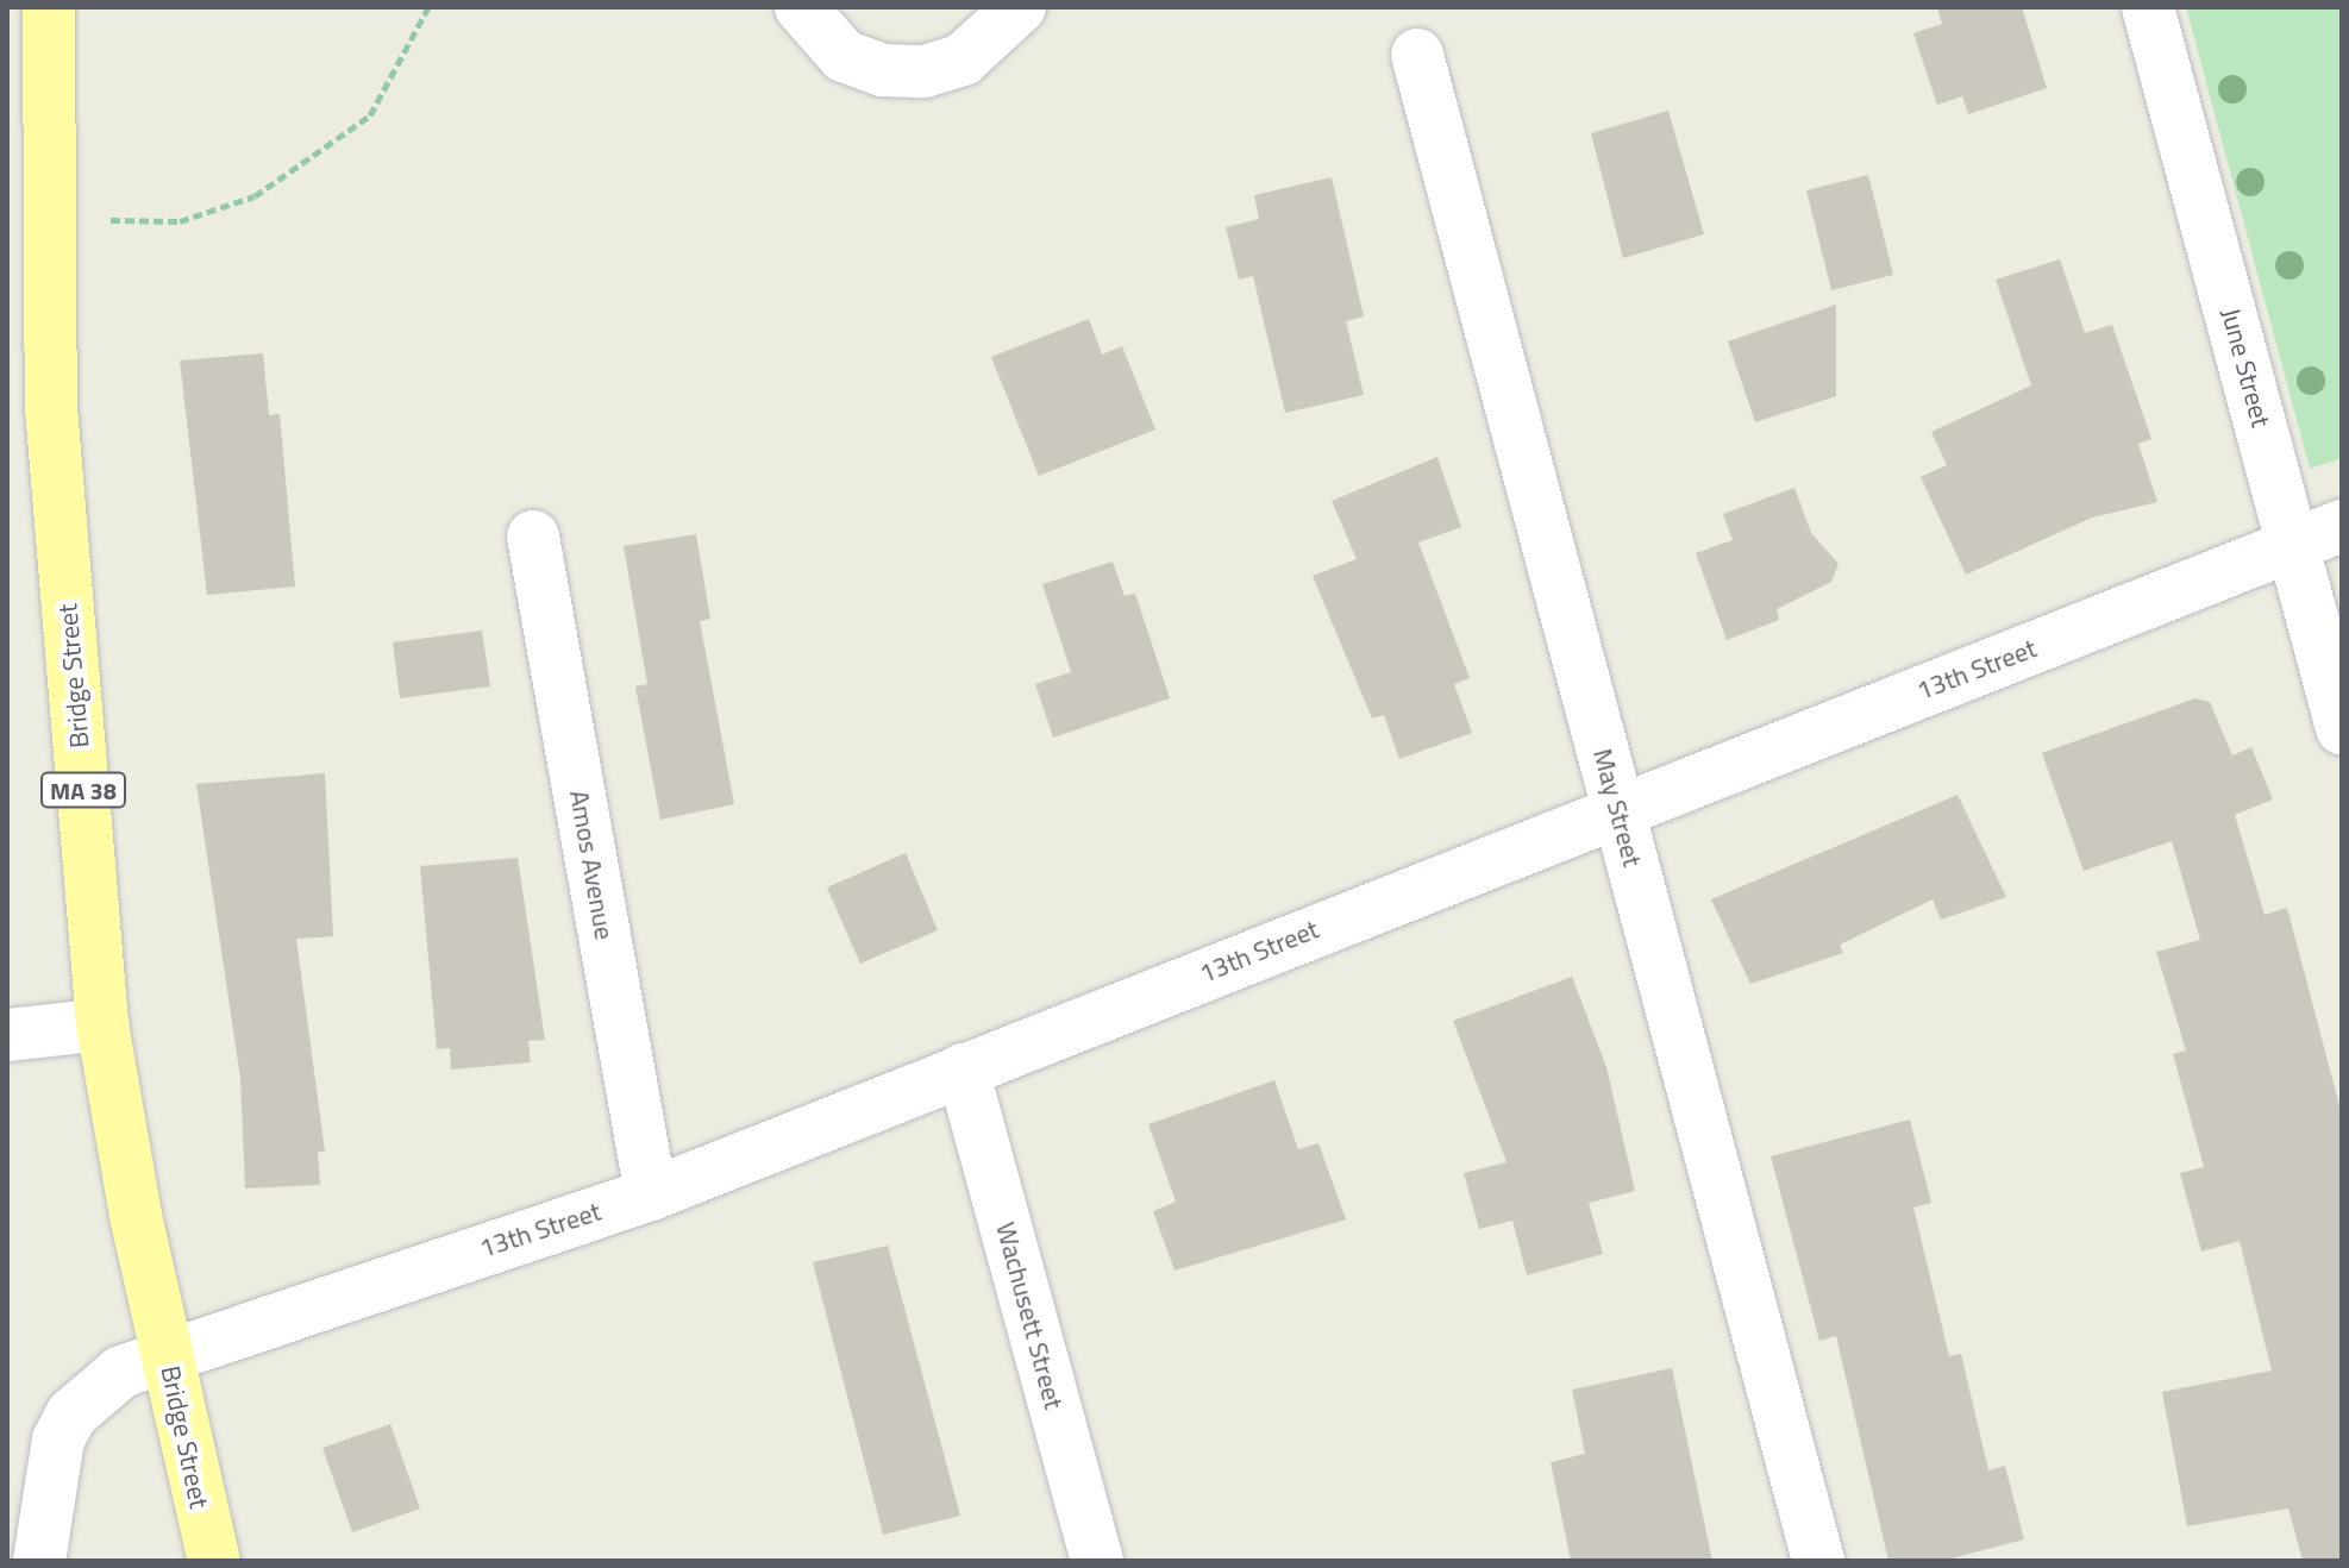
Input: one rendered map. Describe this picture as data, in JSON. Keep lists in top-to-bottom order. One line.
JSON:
{"streets":{"main road":["Bridge Street","MA 38"],"street":["June Street","13th Street","May Street","Amos Avenue","Wachusett Street"]},"crossings":[["June Street","13th Street"],["13th Street","Bridge Street"],["13th Street","May Street"],["13th Street","Amos Avenue"],["13th Street","Wachusett Street"]]}
